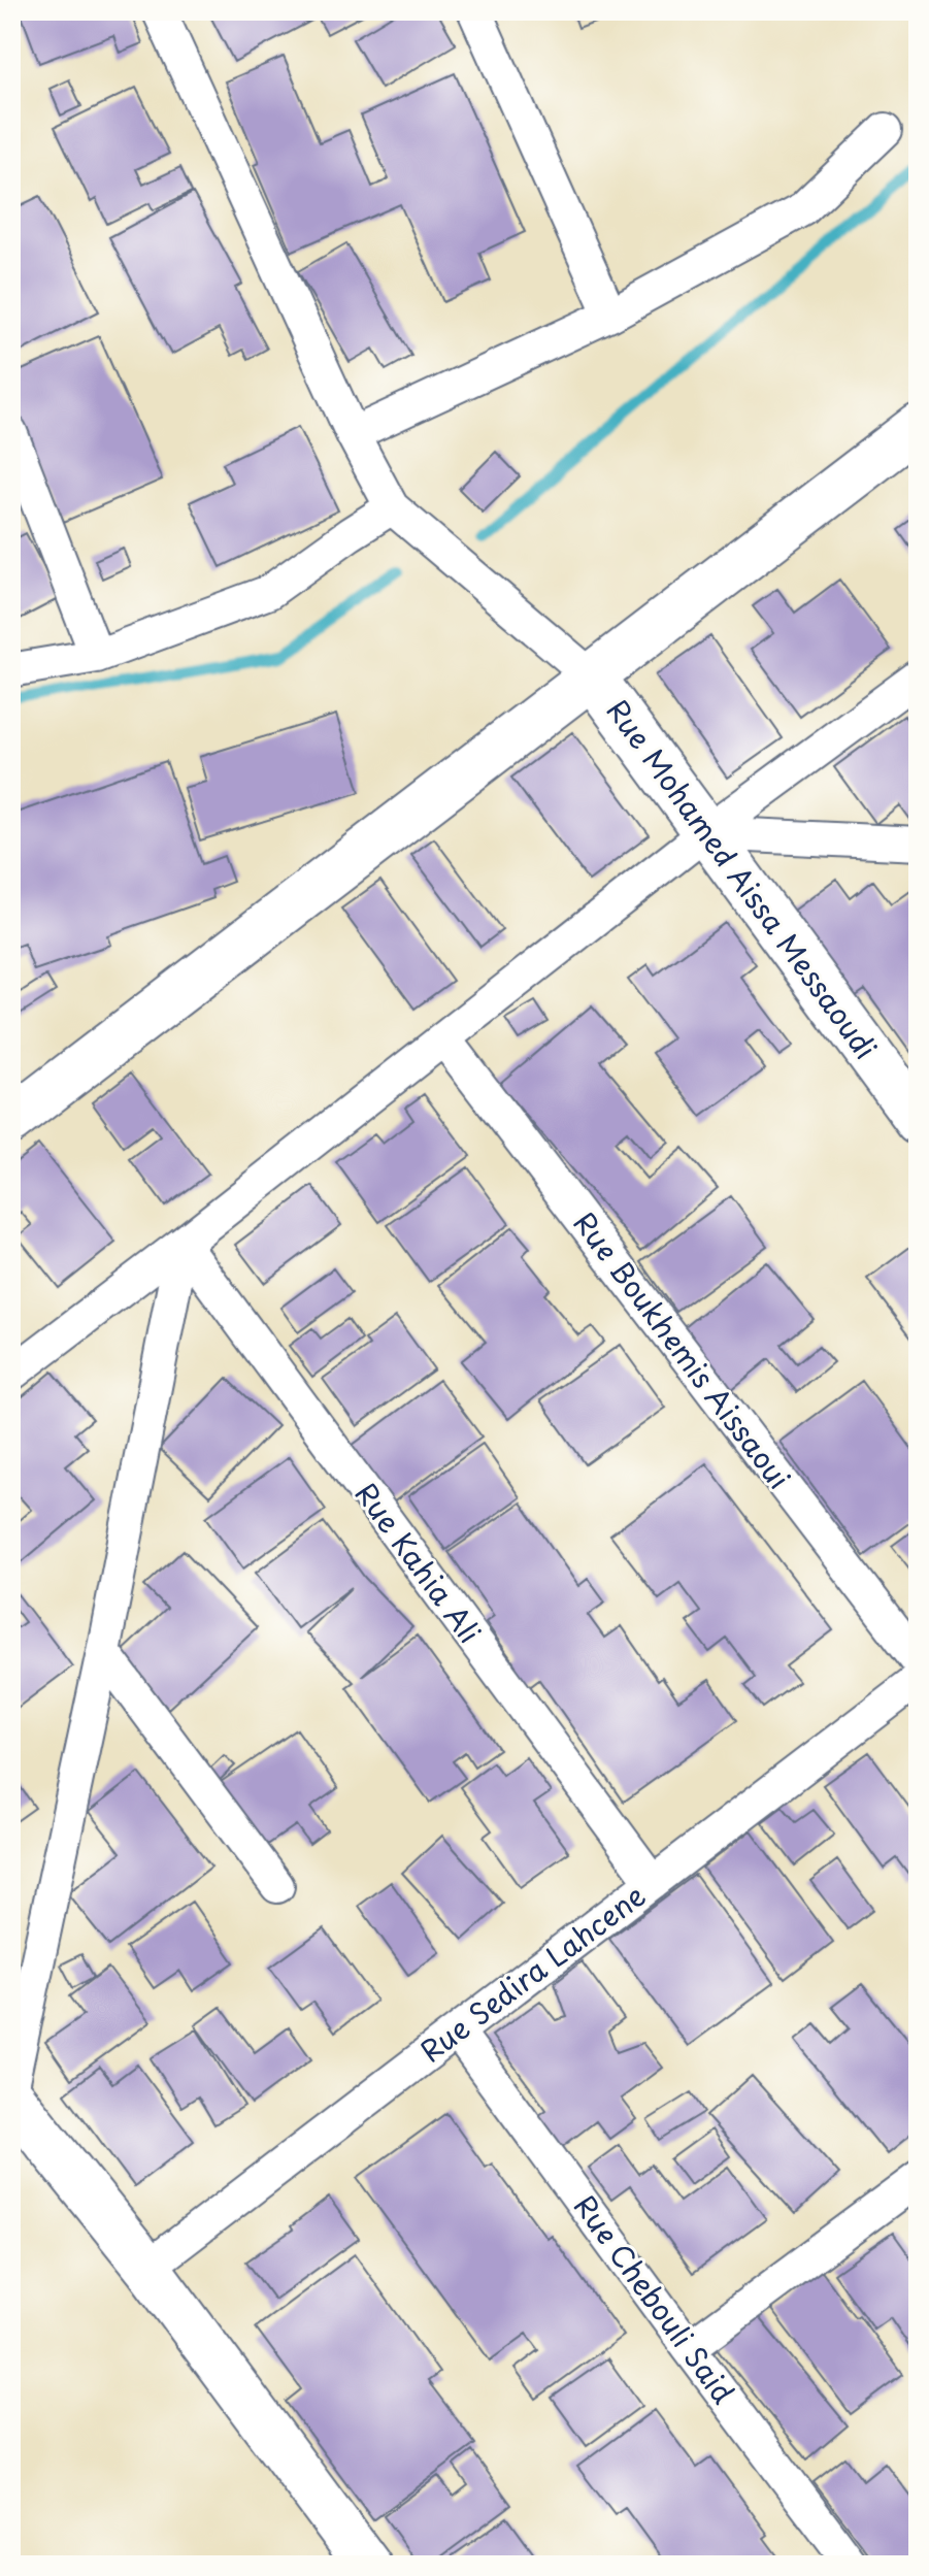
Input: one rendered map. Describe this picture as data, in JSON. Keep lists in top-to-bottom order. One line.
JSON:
{"streets":{"street":["Rue Mohamed Aissa Messaoudi","Rue Boukhemis Aissaoui","Rue Kahia Ali","Rue Sedira Lahcene","Rue Chebouli Said"]},"crossings":[["Rue Kahia Ali","Rue Sedira Lahcene"],["Rue Sedira Lahcene","Rue Chebouli Said"]]}
